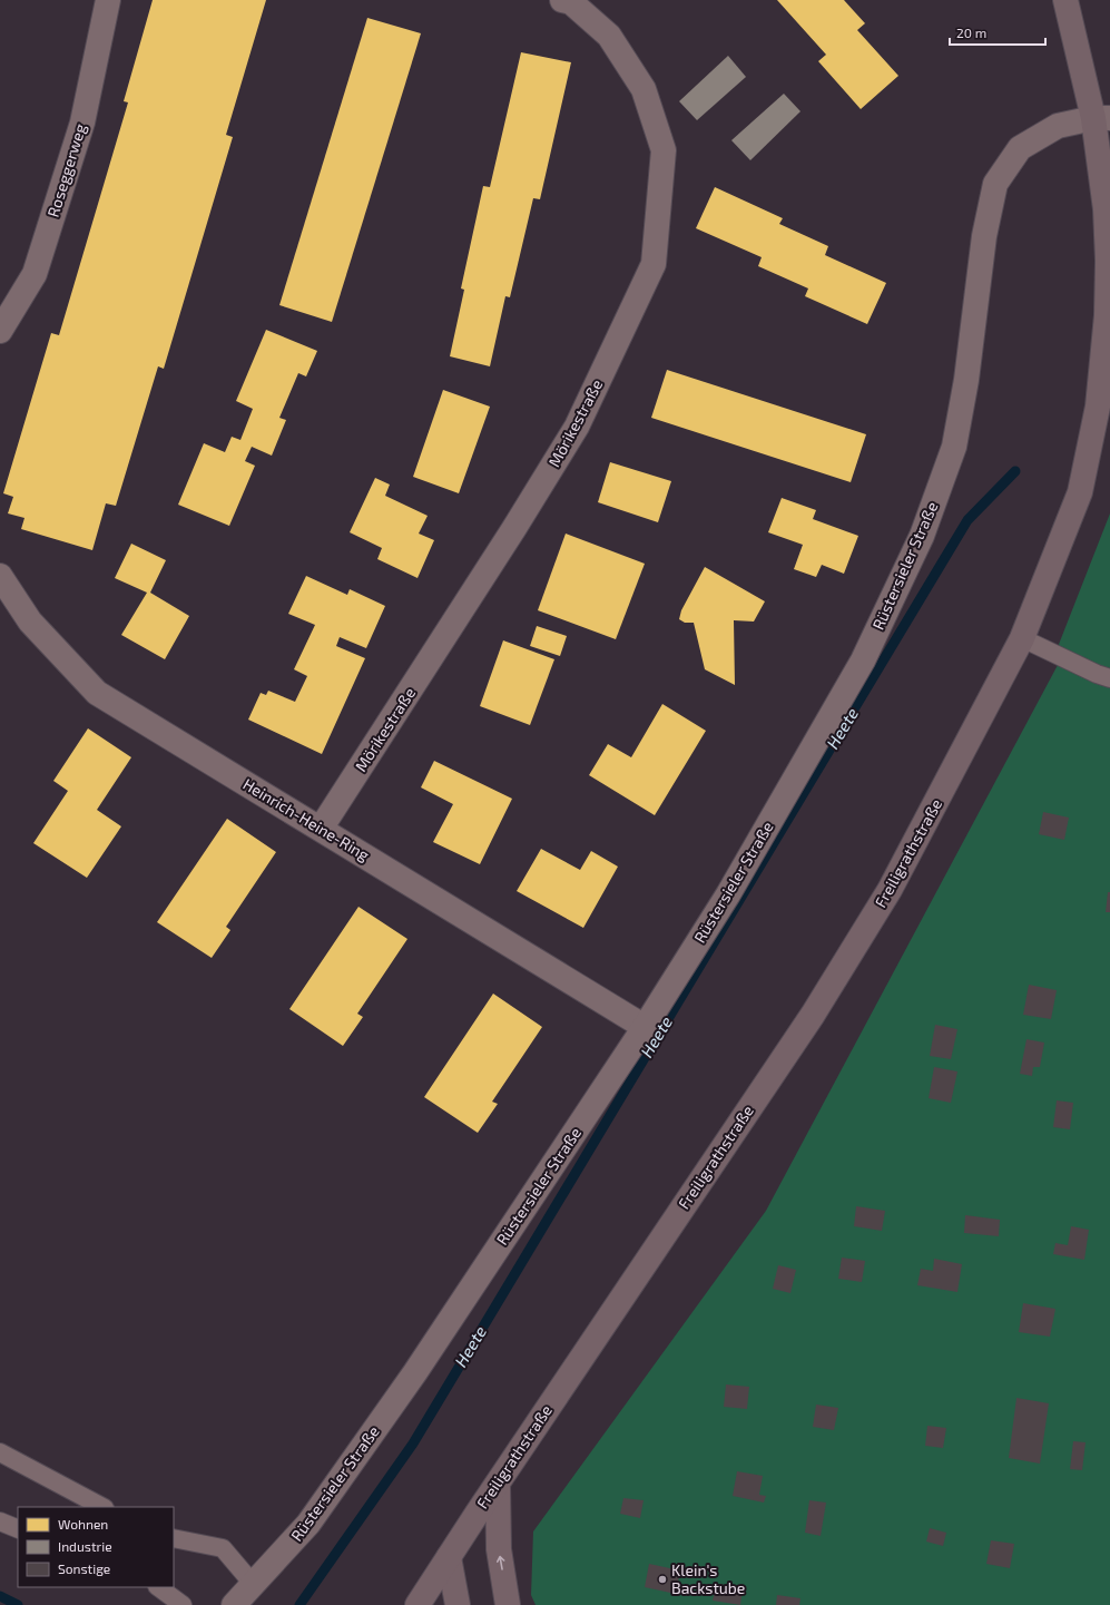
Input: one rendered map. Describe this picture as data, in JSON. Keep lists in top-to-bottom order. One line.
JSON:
{"streets":{"main road":["Freiligrathstraße"],"street":["Roseggerweg","Mörikestraße","Rüstersieler Straße","Heinrich-Heine-Ring"]},"crossings":[["Mörikestraße","Heinrich-Heine-Ring"],["Rüstersieler Straße","Heinrich-Heine-Ring"],["Rüstersieler Straße","Freiligrathstraße"]],"water":["Heete"],"places":["Klein's Backstube"],"legend":["Wohnen","Industrie","Sonstige"],"scale_bar":"20 m"}
